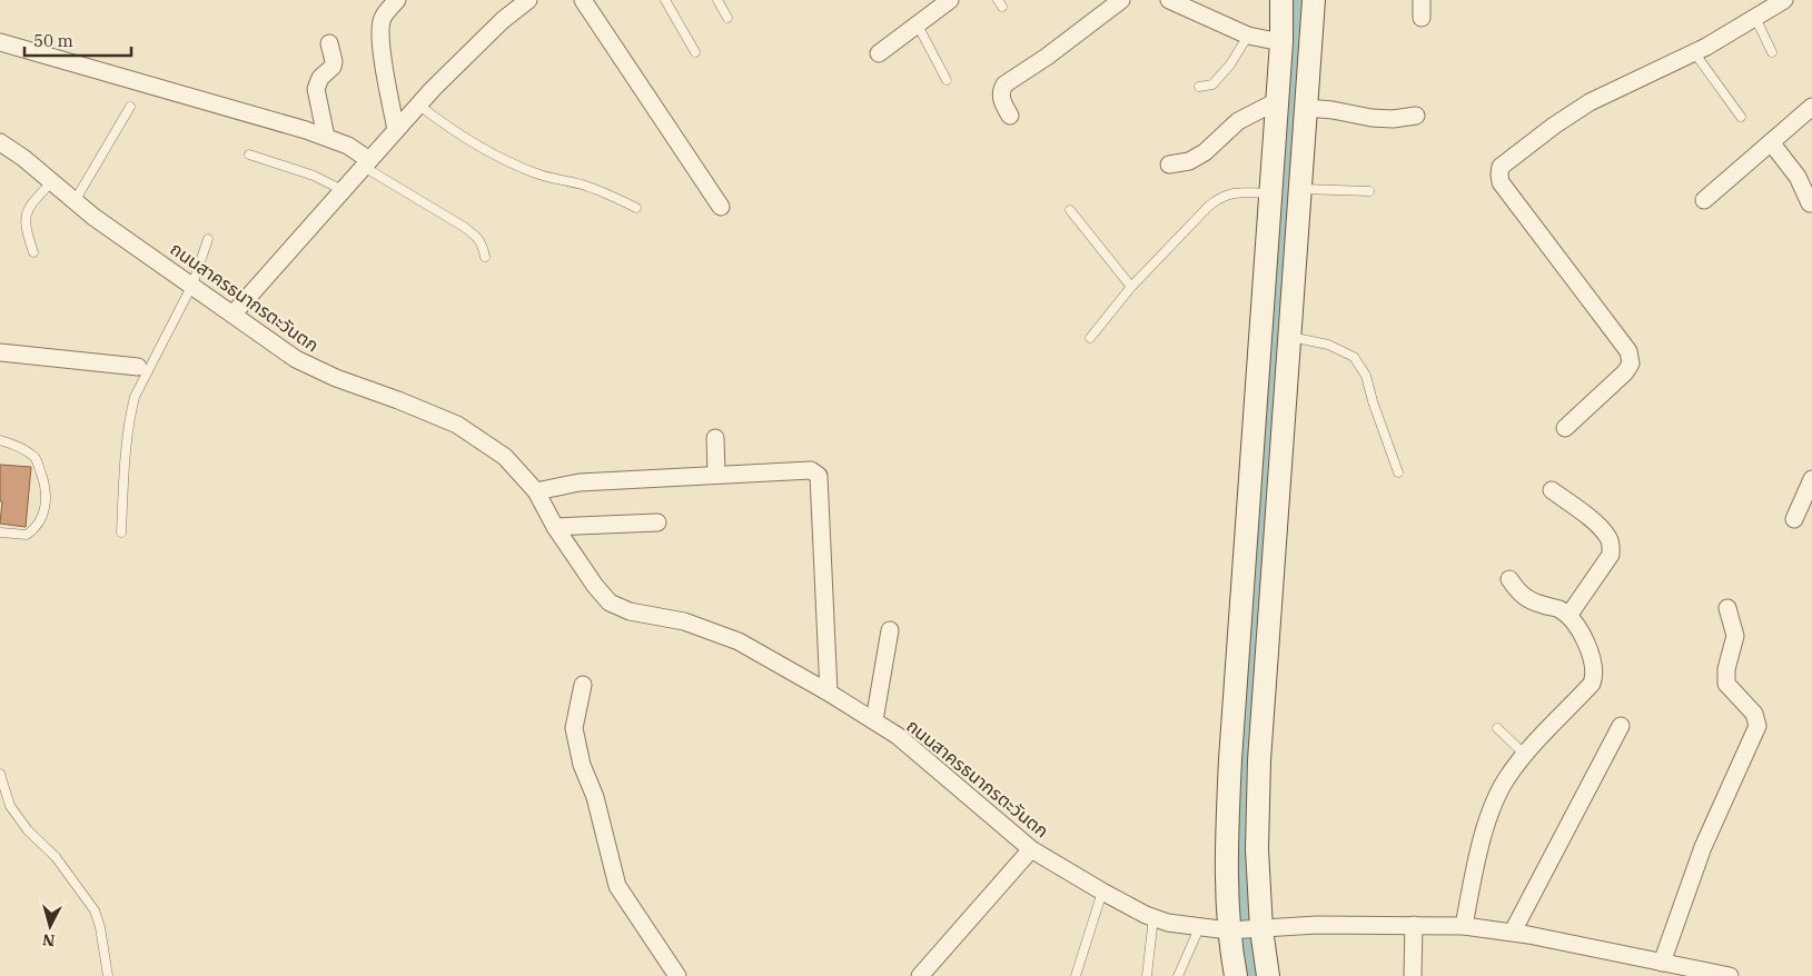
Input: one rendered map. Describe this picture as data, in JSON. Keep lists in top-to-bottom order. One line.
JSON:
{"streets":{"street":["ถนนสาครธนากรตะวันตก"]},"scale_bar":"50 m","north":"bottom"}
